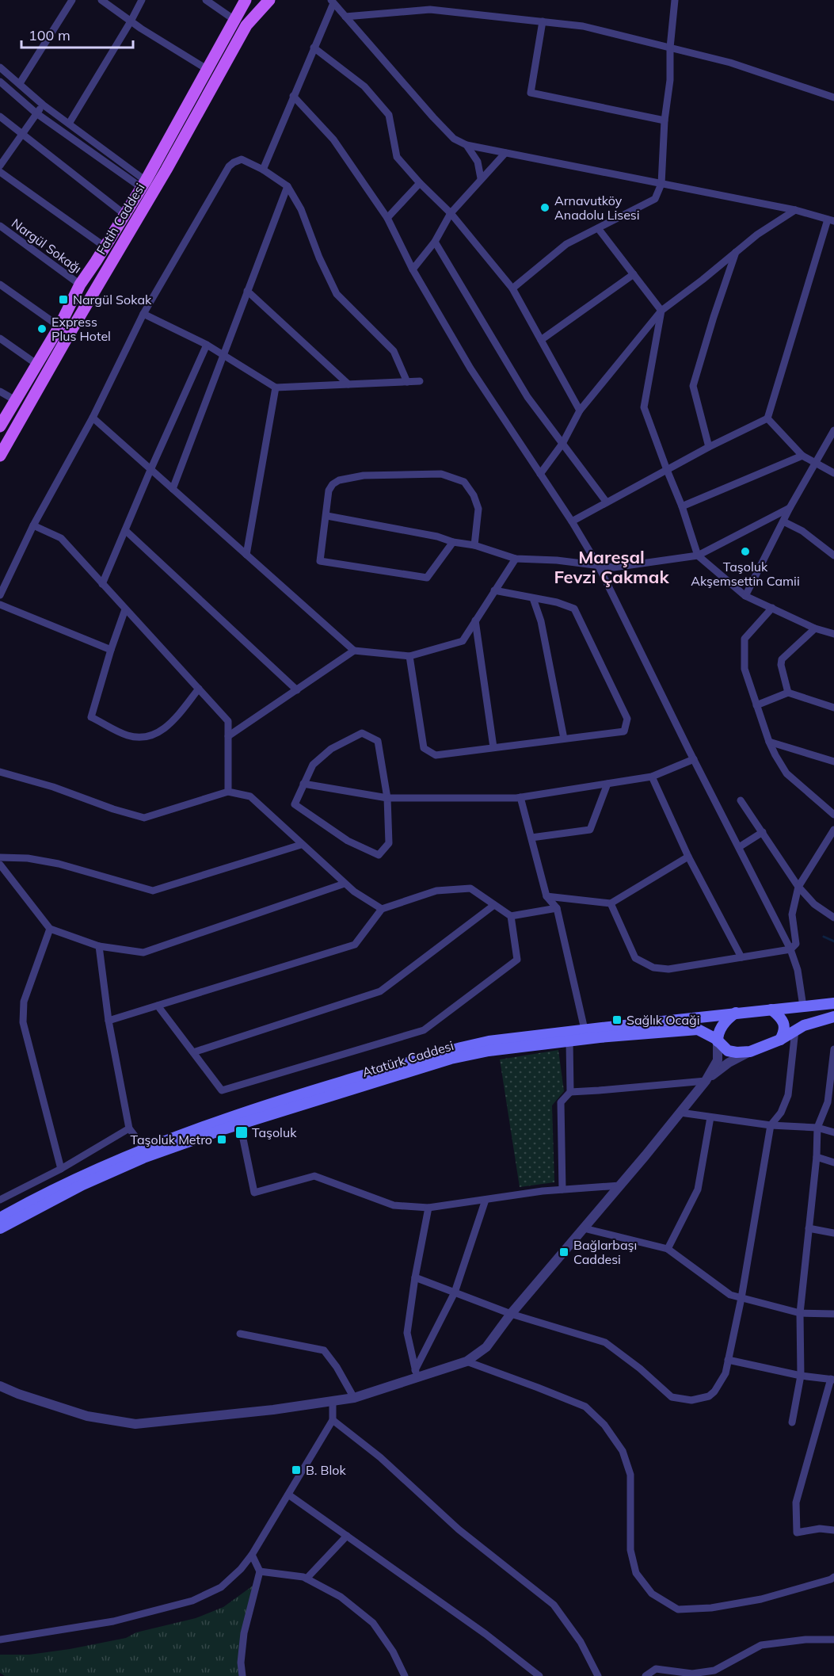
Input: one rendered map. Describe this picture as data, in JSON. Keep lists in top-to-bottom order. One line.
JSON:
{"streets":{"main road":["Fatih Caddesi","Atatürk Caddesi"],"street":["Nargül Sokağı"]},"crossings":[["Fatih Caddesi","Nargül Sokağı"]],"districts":["Mareşal Fevzi Çakmak"],"places":{"other":["Arnavutköy Anadolu Lisesi","Express Plus Hotel","Taşoluk Akşemsettin Camii"],"transit":["Nargül Sokak","Sağlık Ocaği","Taşoluk","Taşoluk Metro","Bağlarbaşı Caddesi","B. Blok"]},"scale_bar":"100 m"}
